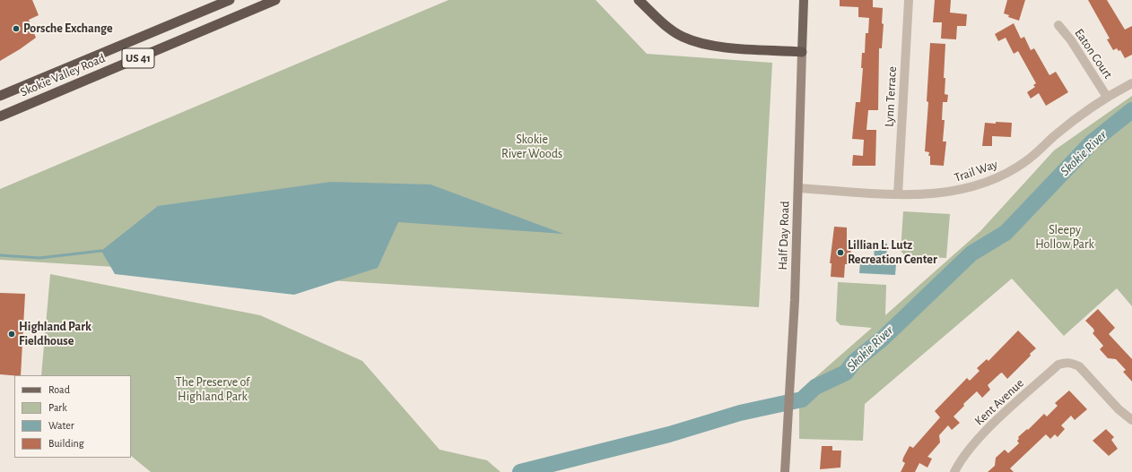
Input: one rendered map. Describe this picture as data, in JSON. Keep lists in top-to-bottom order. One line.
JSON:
{"streets":{"highway":["US 41","Skokie Valley Road"],"main road":["Half Day Road"],"street":["Eaton Court","Lynn Terrace","Trail Way","Kent Avenue"]},"crossings":[["Eaton Court","Trail Way"],["Lynn Terrace","Trail Way"],["Trail Way","Half Day Road"]],"water":["Skokie River"],"parks":["Skokie River Woods","Sleepy Hollow Park","The Preserve of Highland Park"],"places":["Porsche Exchange","Lillian L. Lutz Recreation Center","Highland Park Fieldhouse"],"legend":["Road","Park","Water","Building"]}
